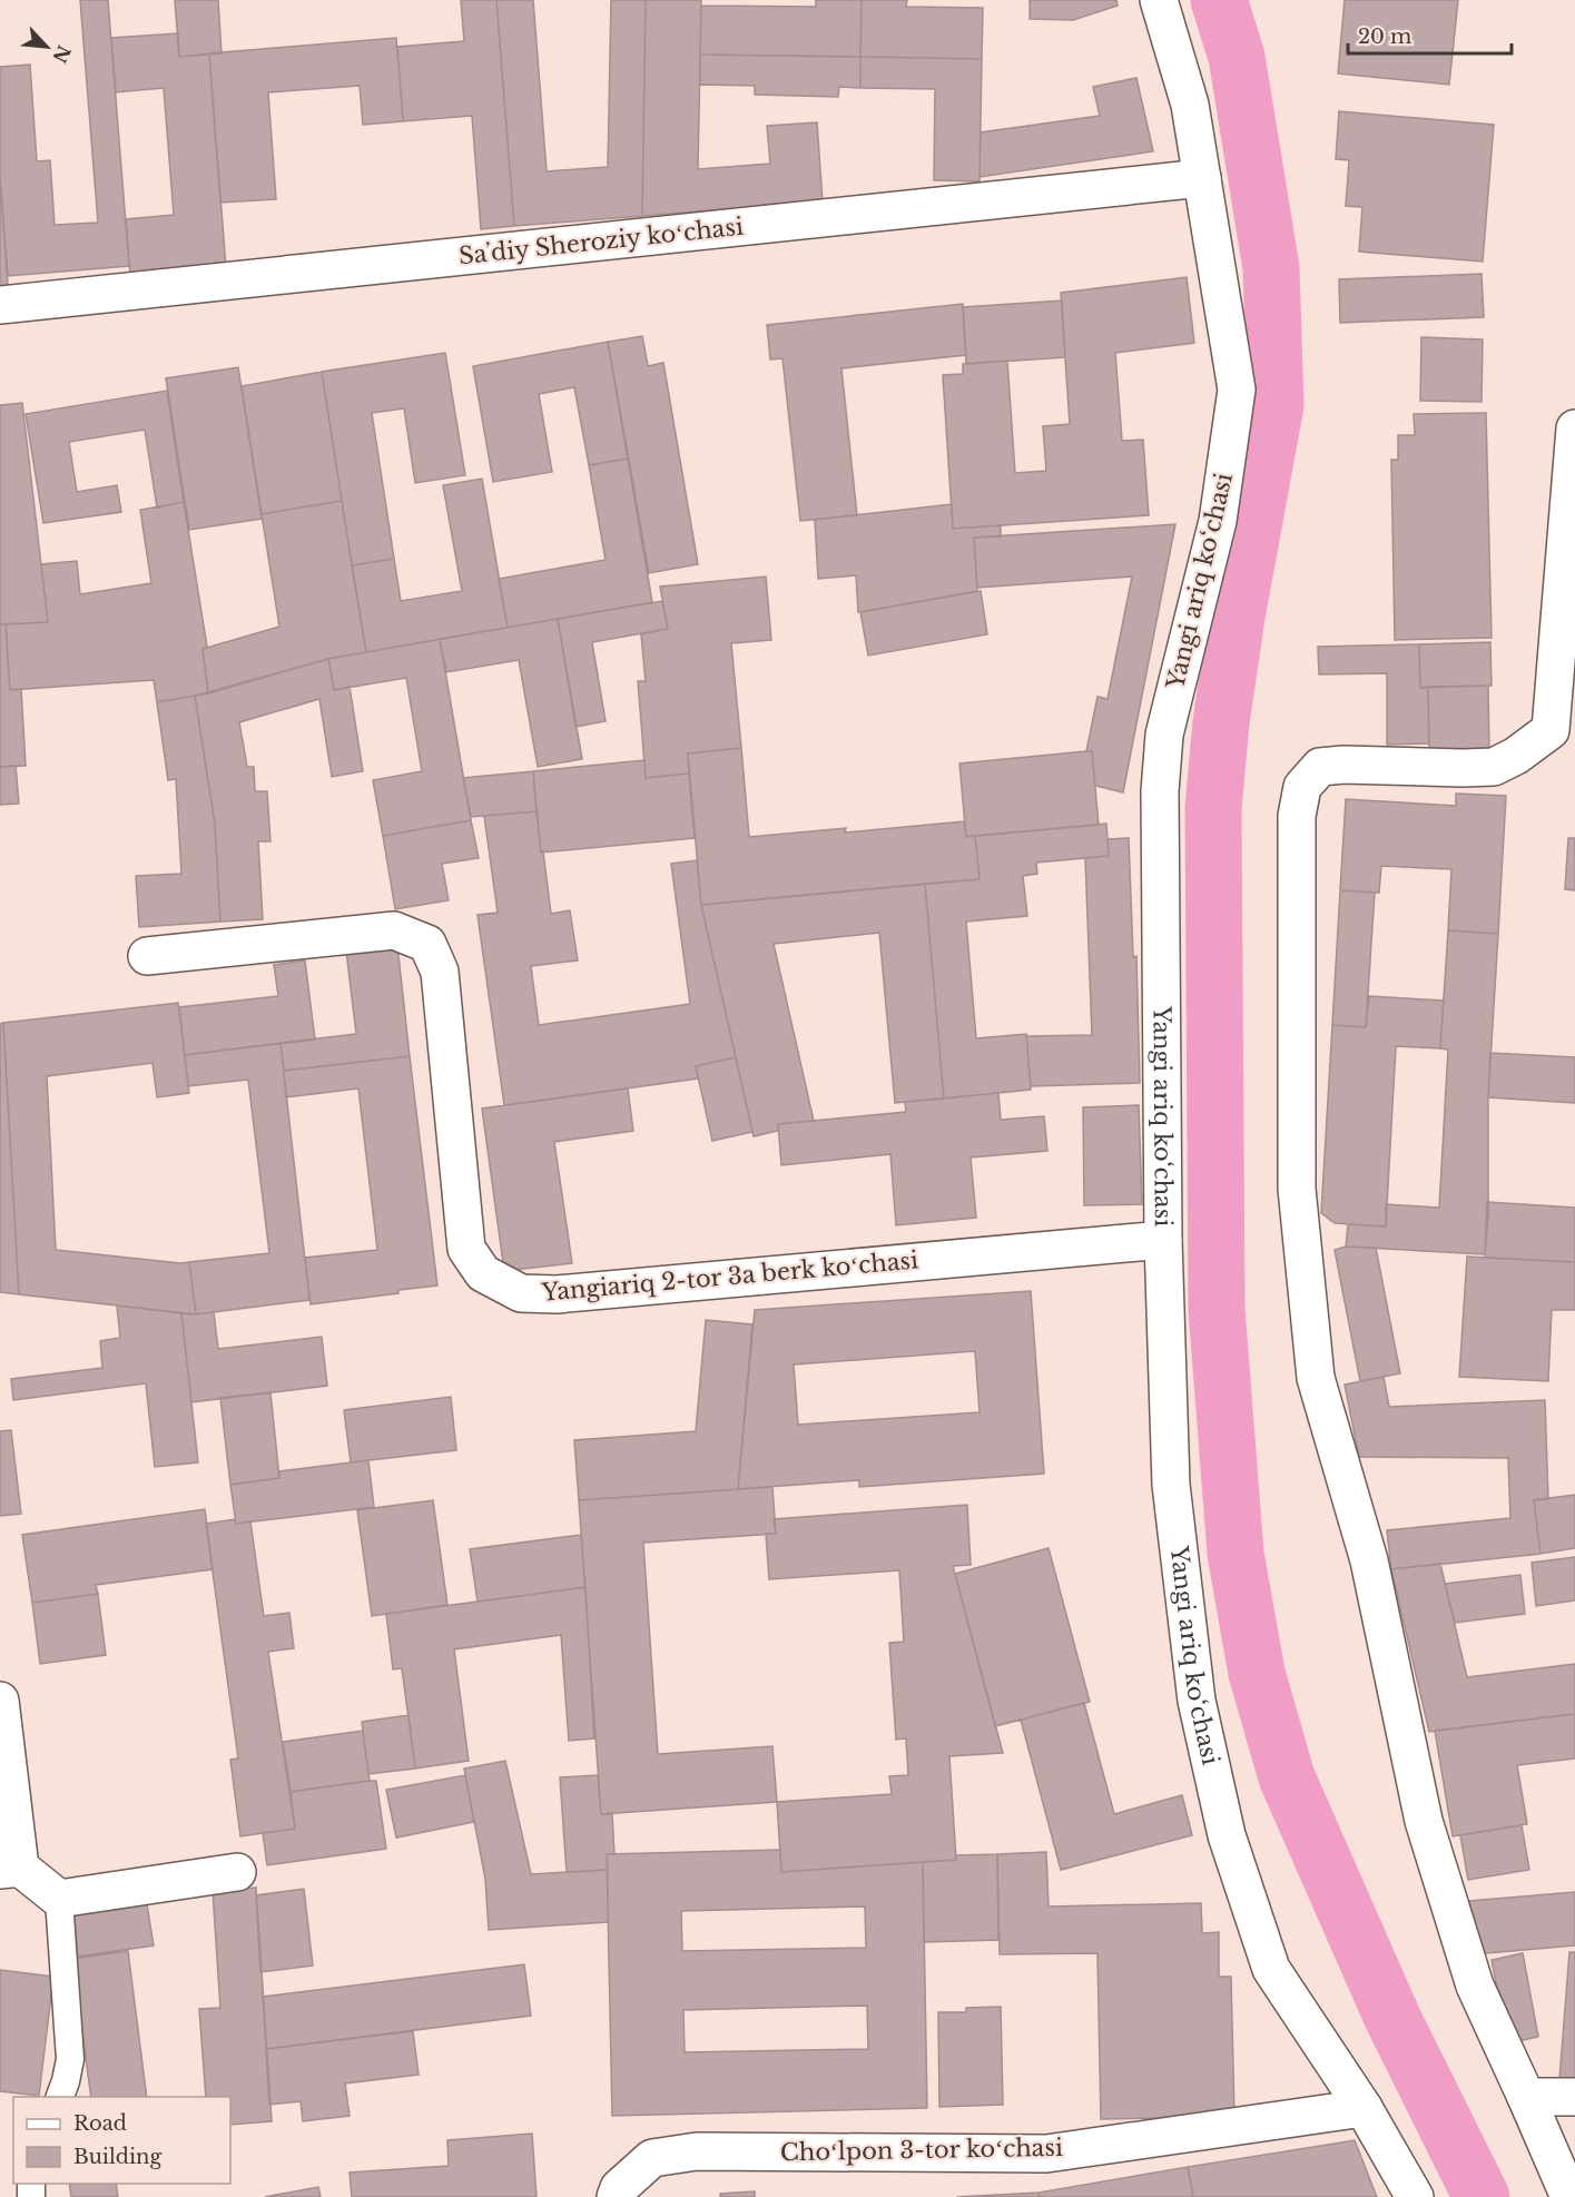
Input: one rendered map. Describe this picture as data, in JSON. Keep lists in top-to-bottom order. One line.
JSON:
{"streets":{"street":["Saʼdiy Sheroziy koʻchasi","Yangi ariq ko‘chasi","Yangiariq 2-tor 3a berk koʻchasi","Choʻlpon 3-tor koʻchasi"]},"crossings":[["Saʼdiy Sheroziy koʻchasi","Yangi ariq ko‘chasi"],["Yangi ariq ko‘chasi","Yangiariq 2-tor 3a berk koʻchasi"],["Yangi ariq ko‘chasi","Choʻlpon 3-tor koʻchasi"]],"legend":["Road","Building"],"scale_bar":"20 m","north":"bottom right"}
